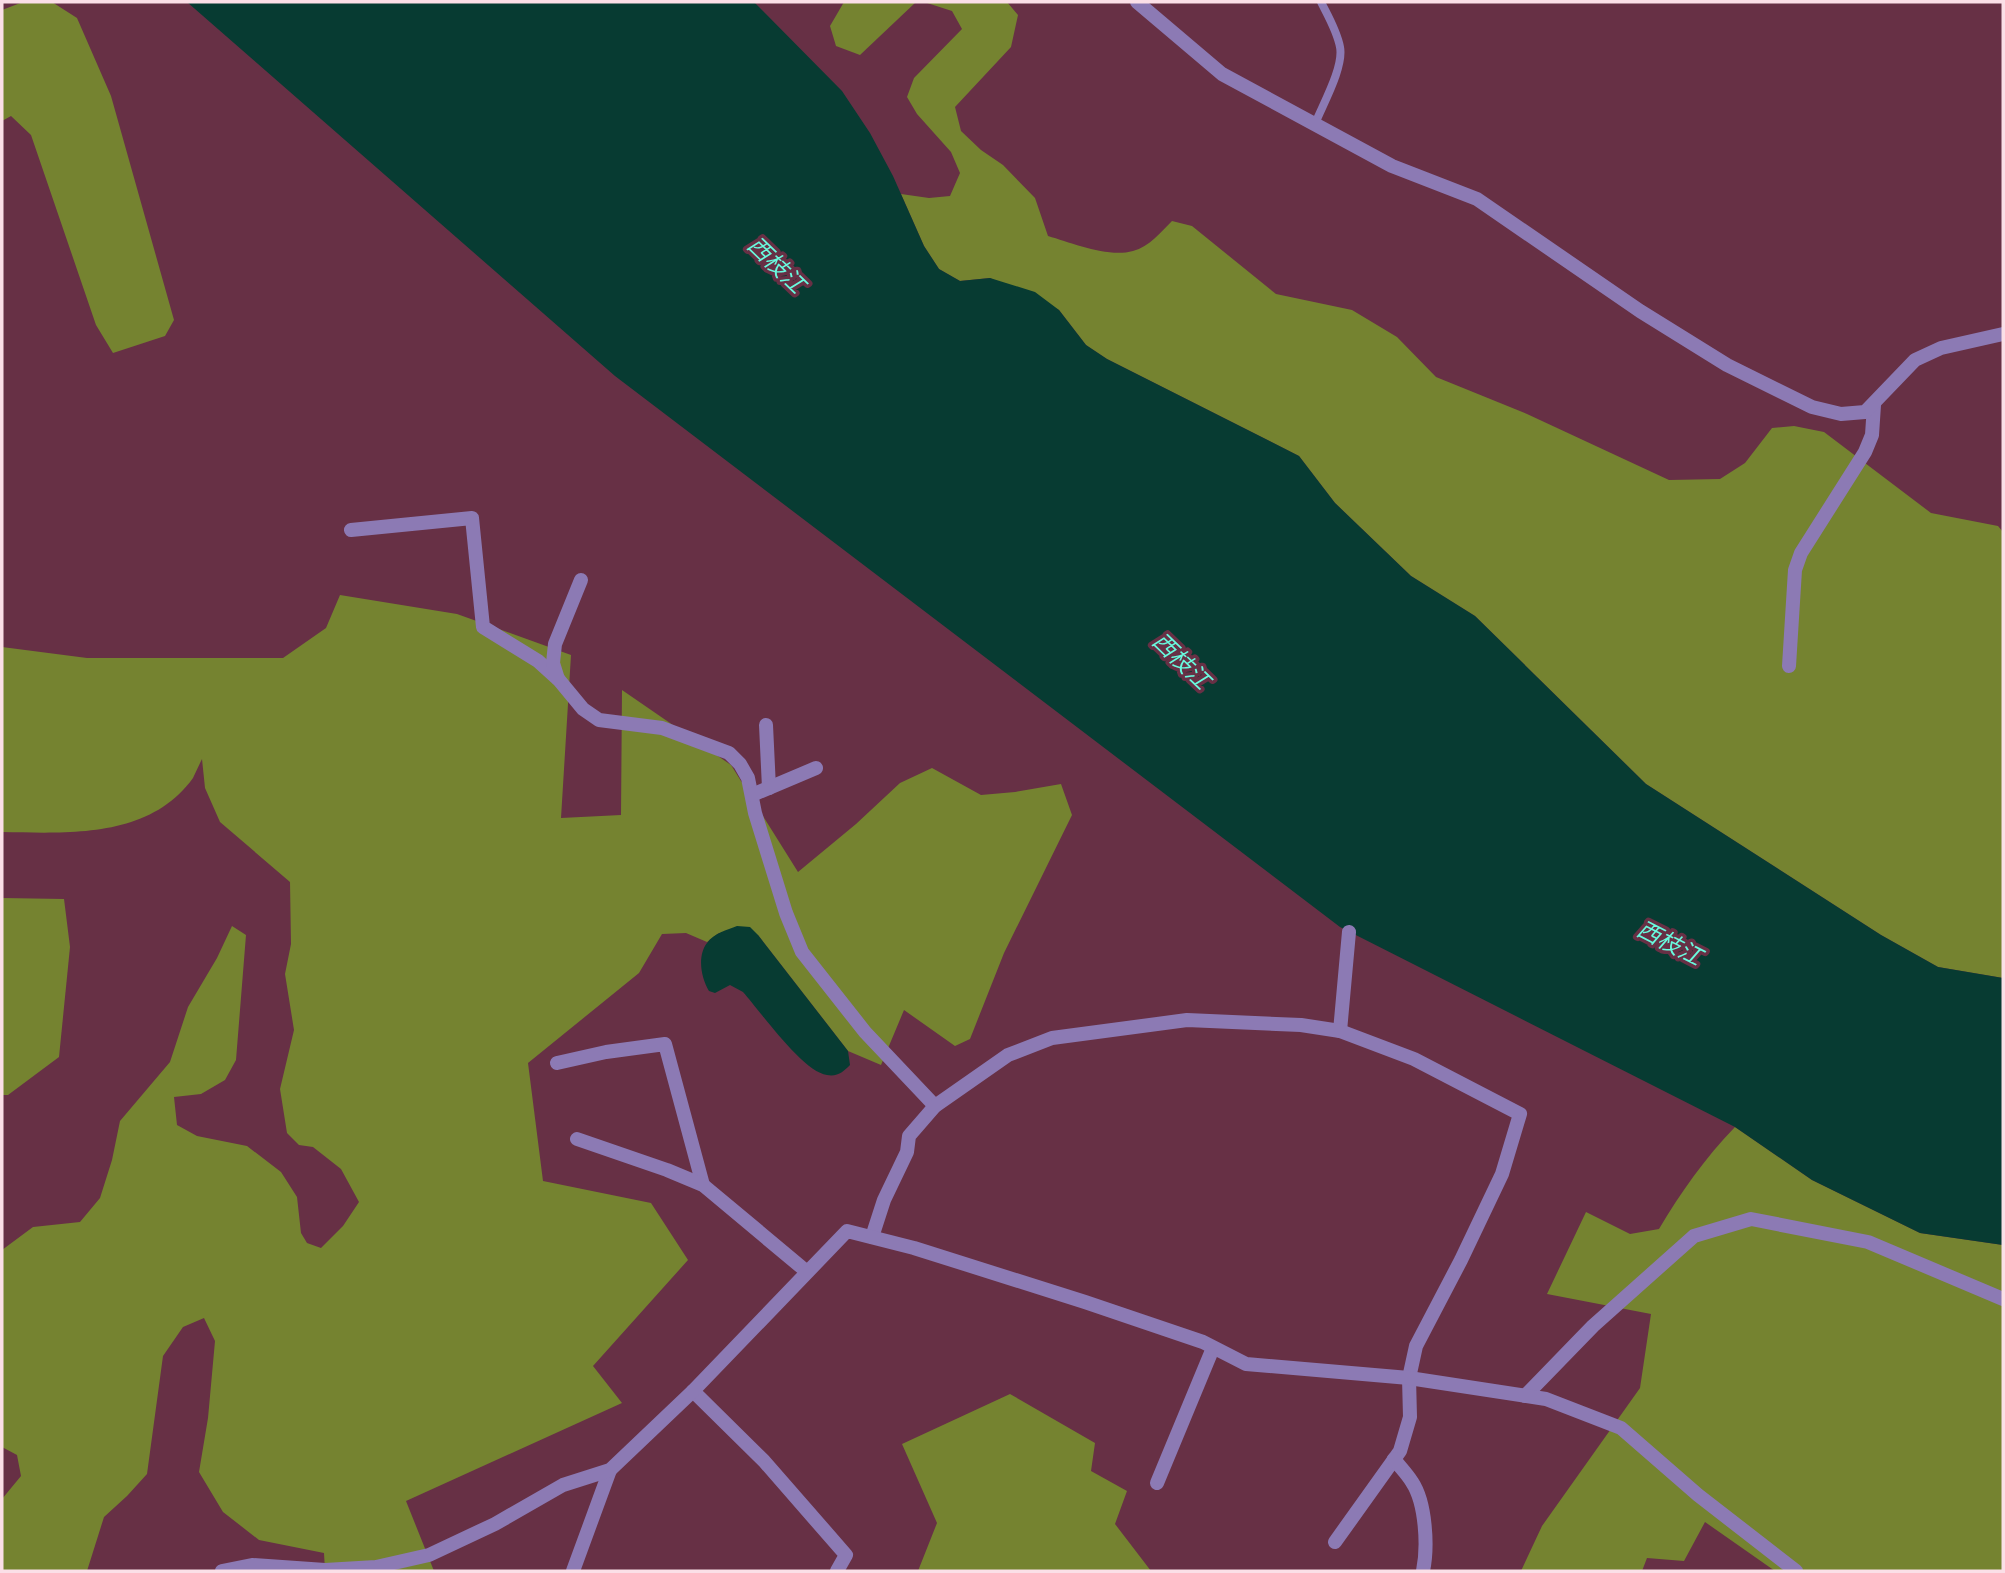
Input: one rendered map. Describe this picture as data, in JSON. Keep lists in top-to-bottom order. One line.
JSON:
{"water":["西枝江"]}
